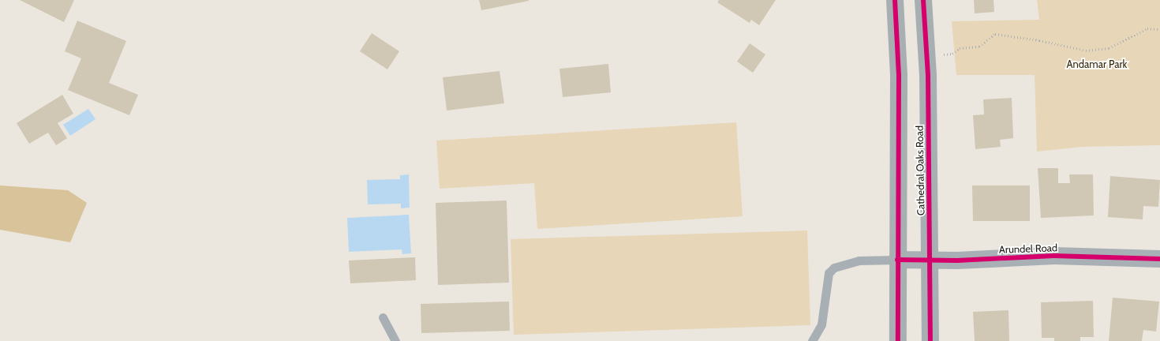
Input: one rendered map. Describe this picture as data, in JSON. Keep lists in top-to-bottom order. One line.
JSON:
{"streets":{"main road":["Cathedral Oaks Road"],"street":["Arundel Road"]},"crossings":[["Cathedral Oaks Road","Arundel Road"]],"parks":["Andamar Park"]}
